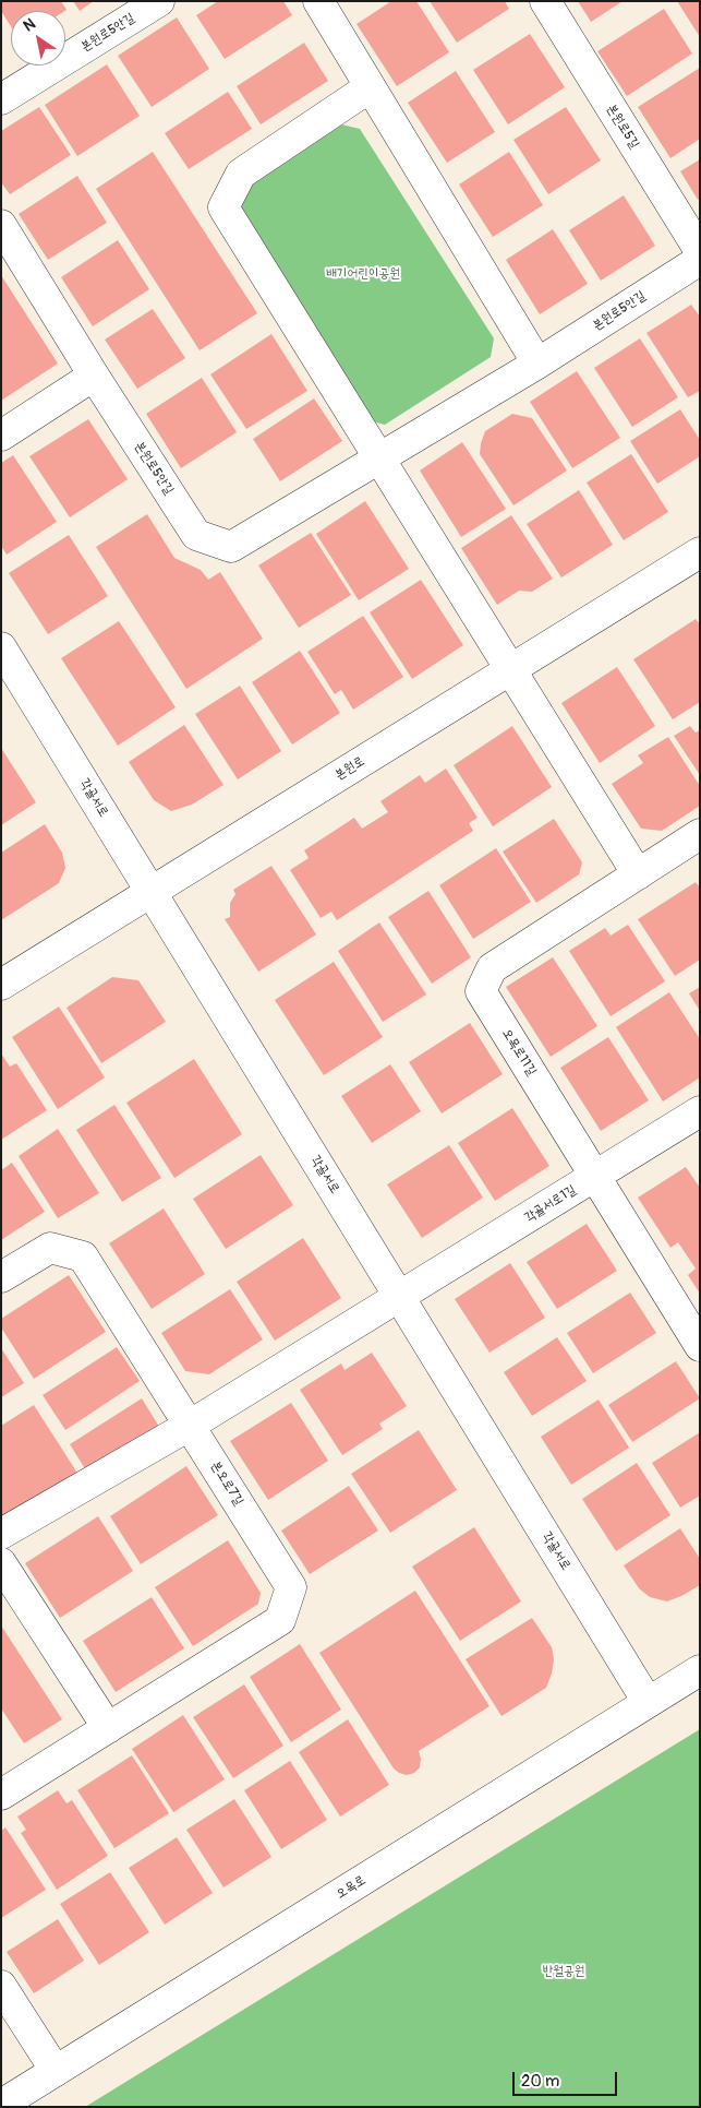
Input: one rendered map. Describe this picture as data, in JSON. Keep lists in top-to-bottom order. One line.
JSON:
{"streets":{"street":["본원로5안길","본원로5길","본원로","각골서로","오목로11길","각골서로1길","본오로7길","오목로"]},"crossings":[["본원로","각골서로"],["각골서로","각골서로1길"],["각골서로","오목로"],["오목로11길","각골서로1길"],["각골서로1길","본오로7길"]],"parks":["배기어린이공원","반월공원"],"scale_bar":"20 m","north":"top left"}
